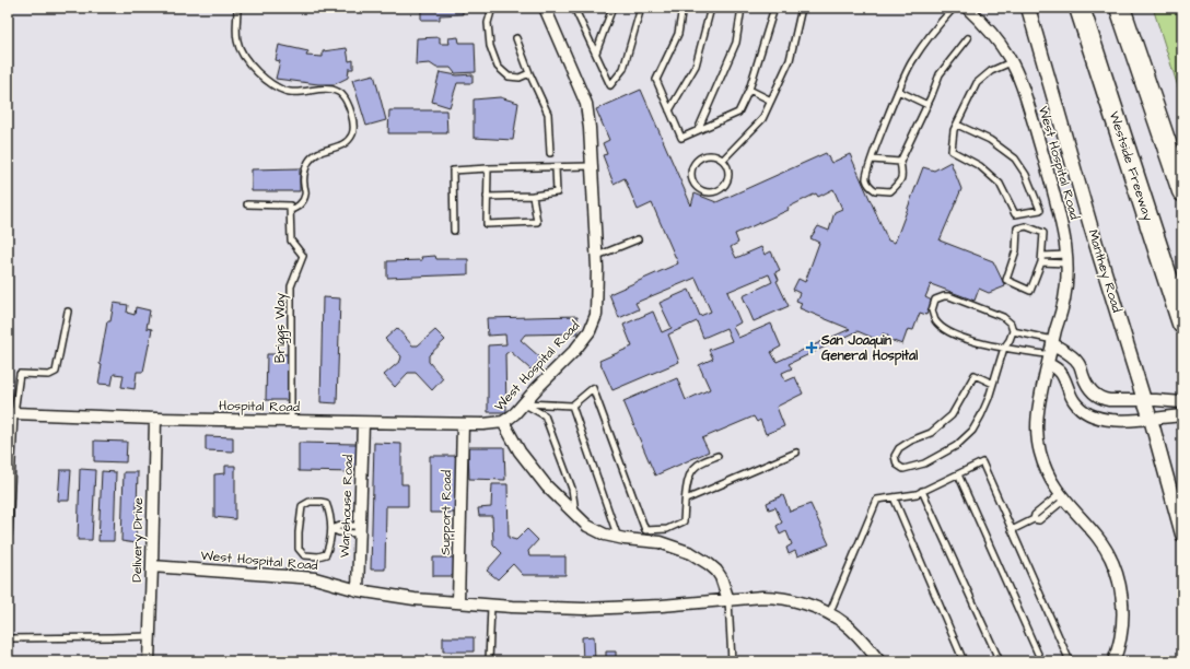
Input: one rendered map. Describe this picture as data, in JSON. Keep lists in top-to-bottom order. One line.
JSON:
{"streets":{"highway":["Westside Freeway"],"street":["West Hospital Road","Manthey Road","Hospital Road","Warehouse Road","Support Road","Delivery Drive"],"lane":["Briggs Way"]},"crossings":[["West Hospital Road","Hospital Road"],["West Hospital Road","Warehouse Road"],["West Hospital Road","Support Road"],["West Hospital Road","Delivery Drive"],["Briggs Way","Hospital Road"],["Hospital Road","Warehouse Road"],["Hospital Road","Support Road"],["Hospital Road","Delivery Drive"]],"places":{"health":["San Joaquin General Hospital"]}}
